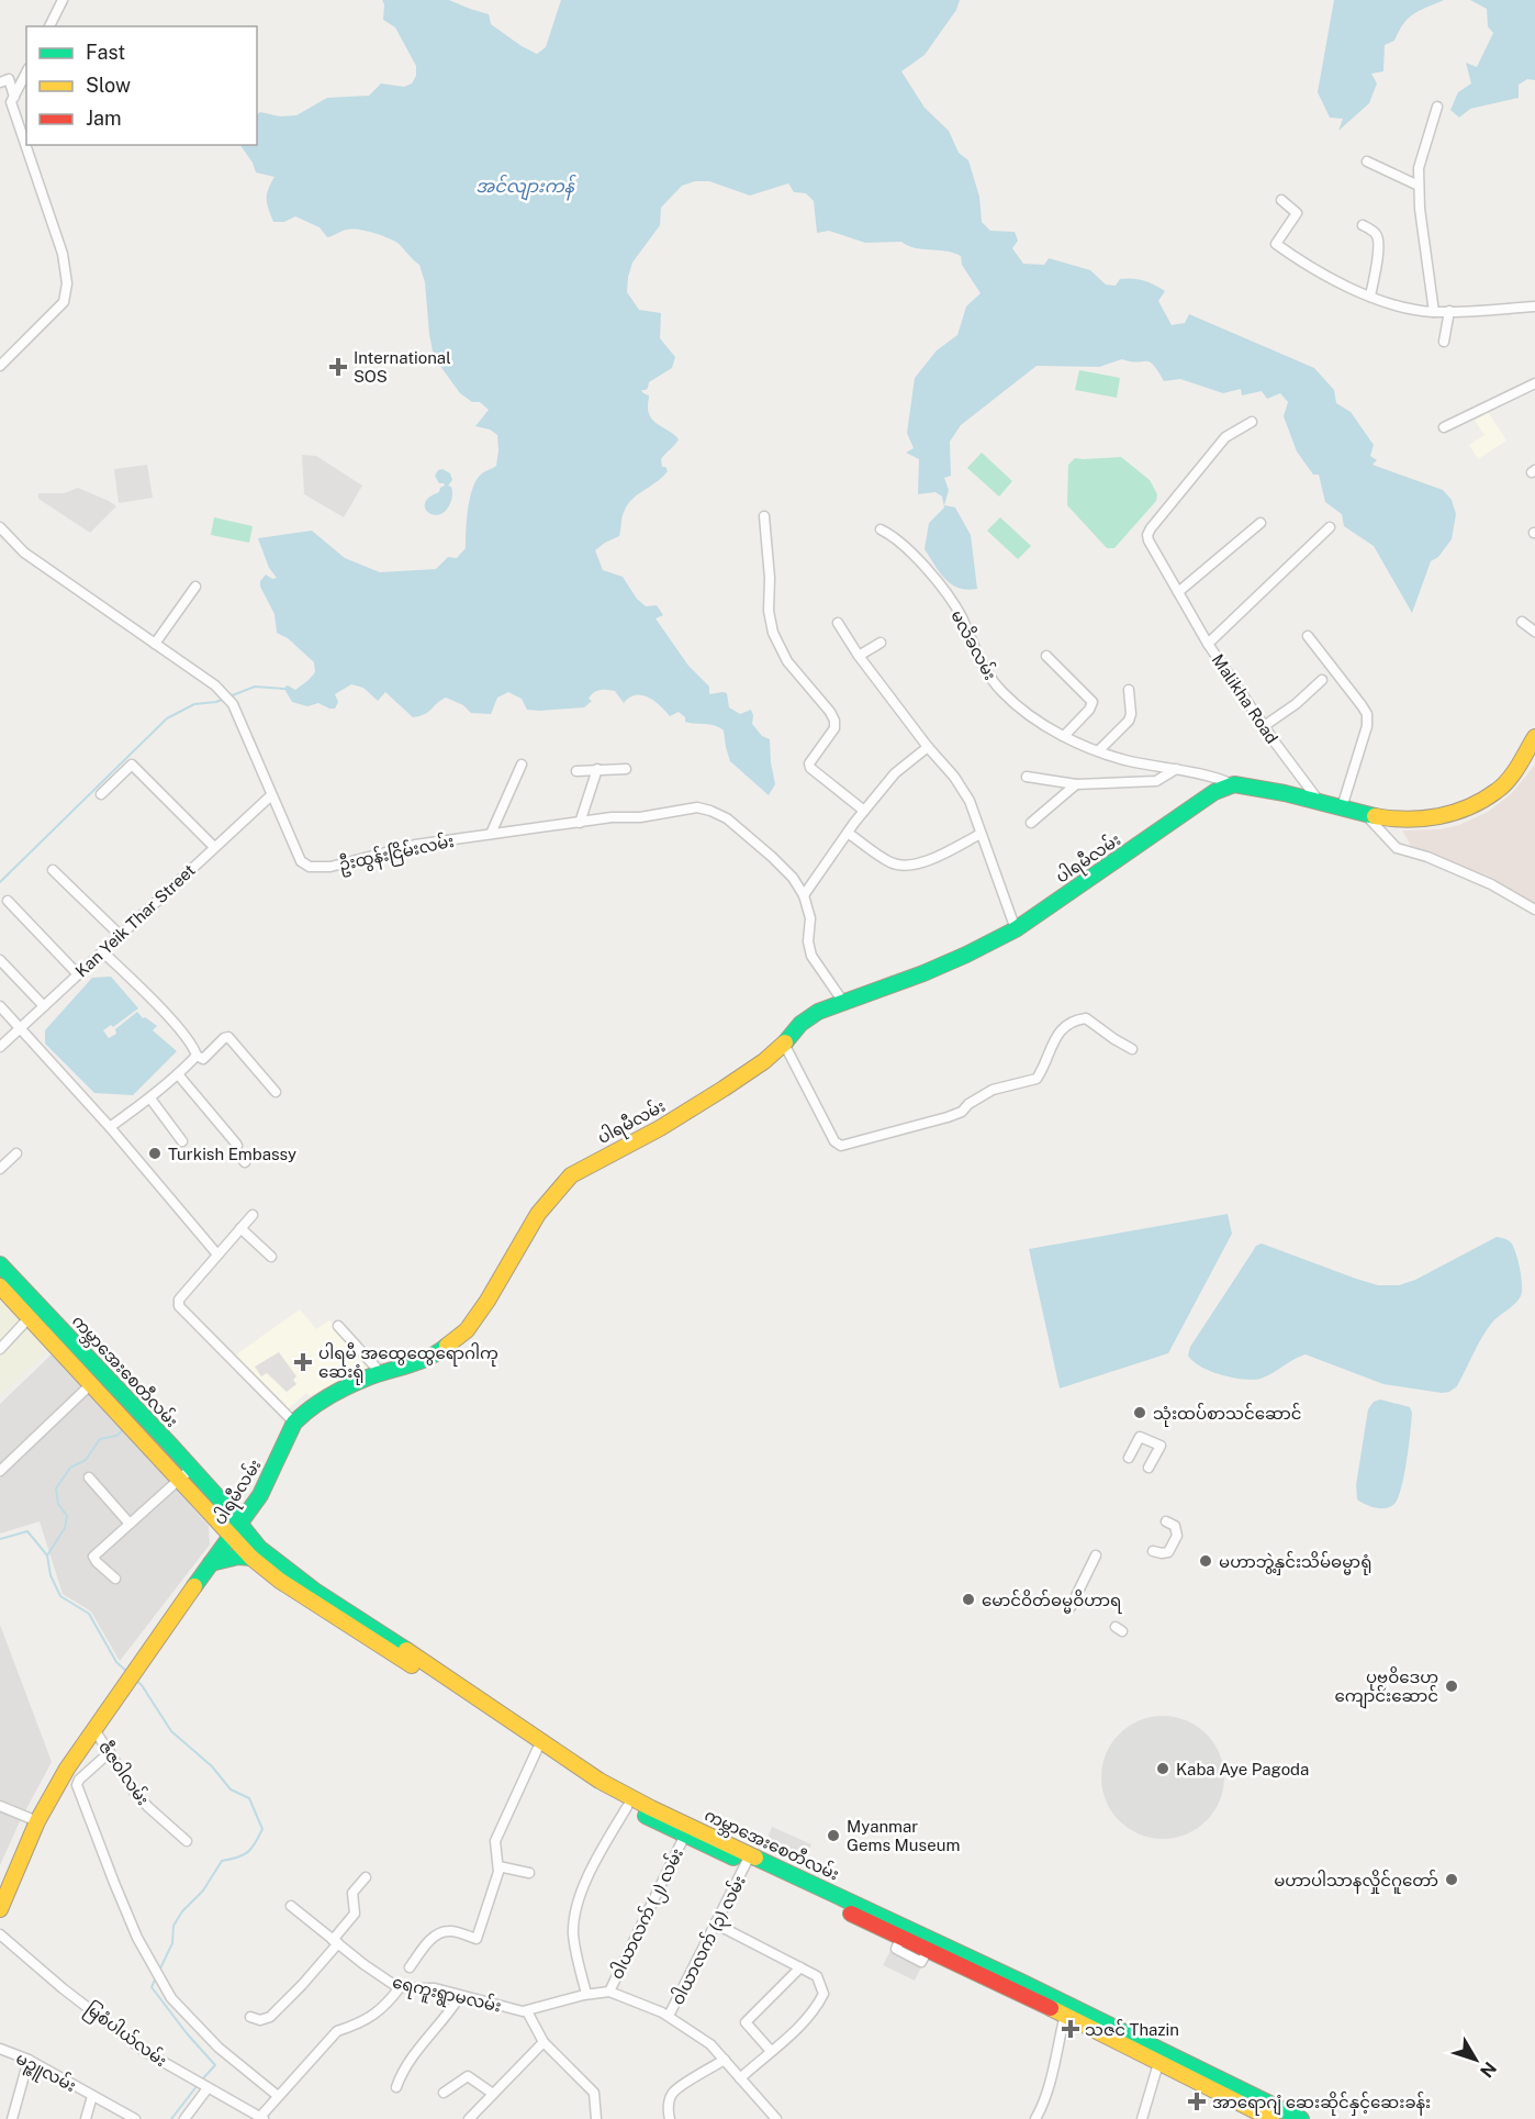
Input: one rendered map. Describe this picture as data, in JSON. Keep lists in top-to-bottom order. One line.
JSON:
{"streets":{"main road":["ပါရမီလမ်း","ကမ္ဘာအေးစေတီလမ်း"],"street":["မလိခလမ်း","Malikha Road","ဦးထွန်းငြိမ်းလမ်း","Kan Yeik Thar Street","ဇီဇဝါလမ်း","ဝါယာလက် (၂) လမ်း","ဝါယာလက် (၃) လမ်း","ရေကူးရွာမလမ်း","မြစံပါယ်လမ်း","မဉ္ဇူလမ်း"]},"crossings":[["မလိခလမ်း","ပါရမီလမ်း"],["ဦးထွန်းငြိမ်းလမ်း","ပါရမီလမ်း"],["ဦးထွန်းငြိမ်းလမ်း","Kan Yeik Thar Street"],["ပါရမီလမ်း","ကမ္ဘာအေးစေတီလမ်း"],["ပါရမီလမ်း","ဇီဇဝါလမ်း"],["ကမ္ဘာအေးစေတီလမ်း","ဝါယာလက် (၂) လမ်း"],["ကမ္ဘာအေးစေတီလမ်း","ဝါယာလက် (၃) လမ်း"]],"water":["အင်လျားကန်"],"places":{"health":["International SOS","ပါရမီ အထွေထွေရောဂါကု ဆေးရုံ","သဇင် Thazin","အာရောဂျံ ဆေးဆိုင်နှင့်ဆေးခန်း"],"other":["Turkish Embassy","သုံးထပ်စာသင်ဆောင်","မဟာဘွဲ့နှင်းသိမ်ဓမ္မာရုံ","မောင်ဝိတ်ဓမ္မဝိဟာရ","ပုဗ္ဗဝိဒေဟ ကျောင်းဆောင်","Kaba Aye Pagoda","Myanmar Gems Museum","မဟာပါသာနလှိုင်ဂူတော်"]},"legend":["Fast","Slow","Jam"],"north":"bottom right"}
